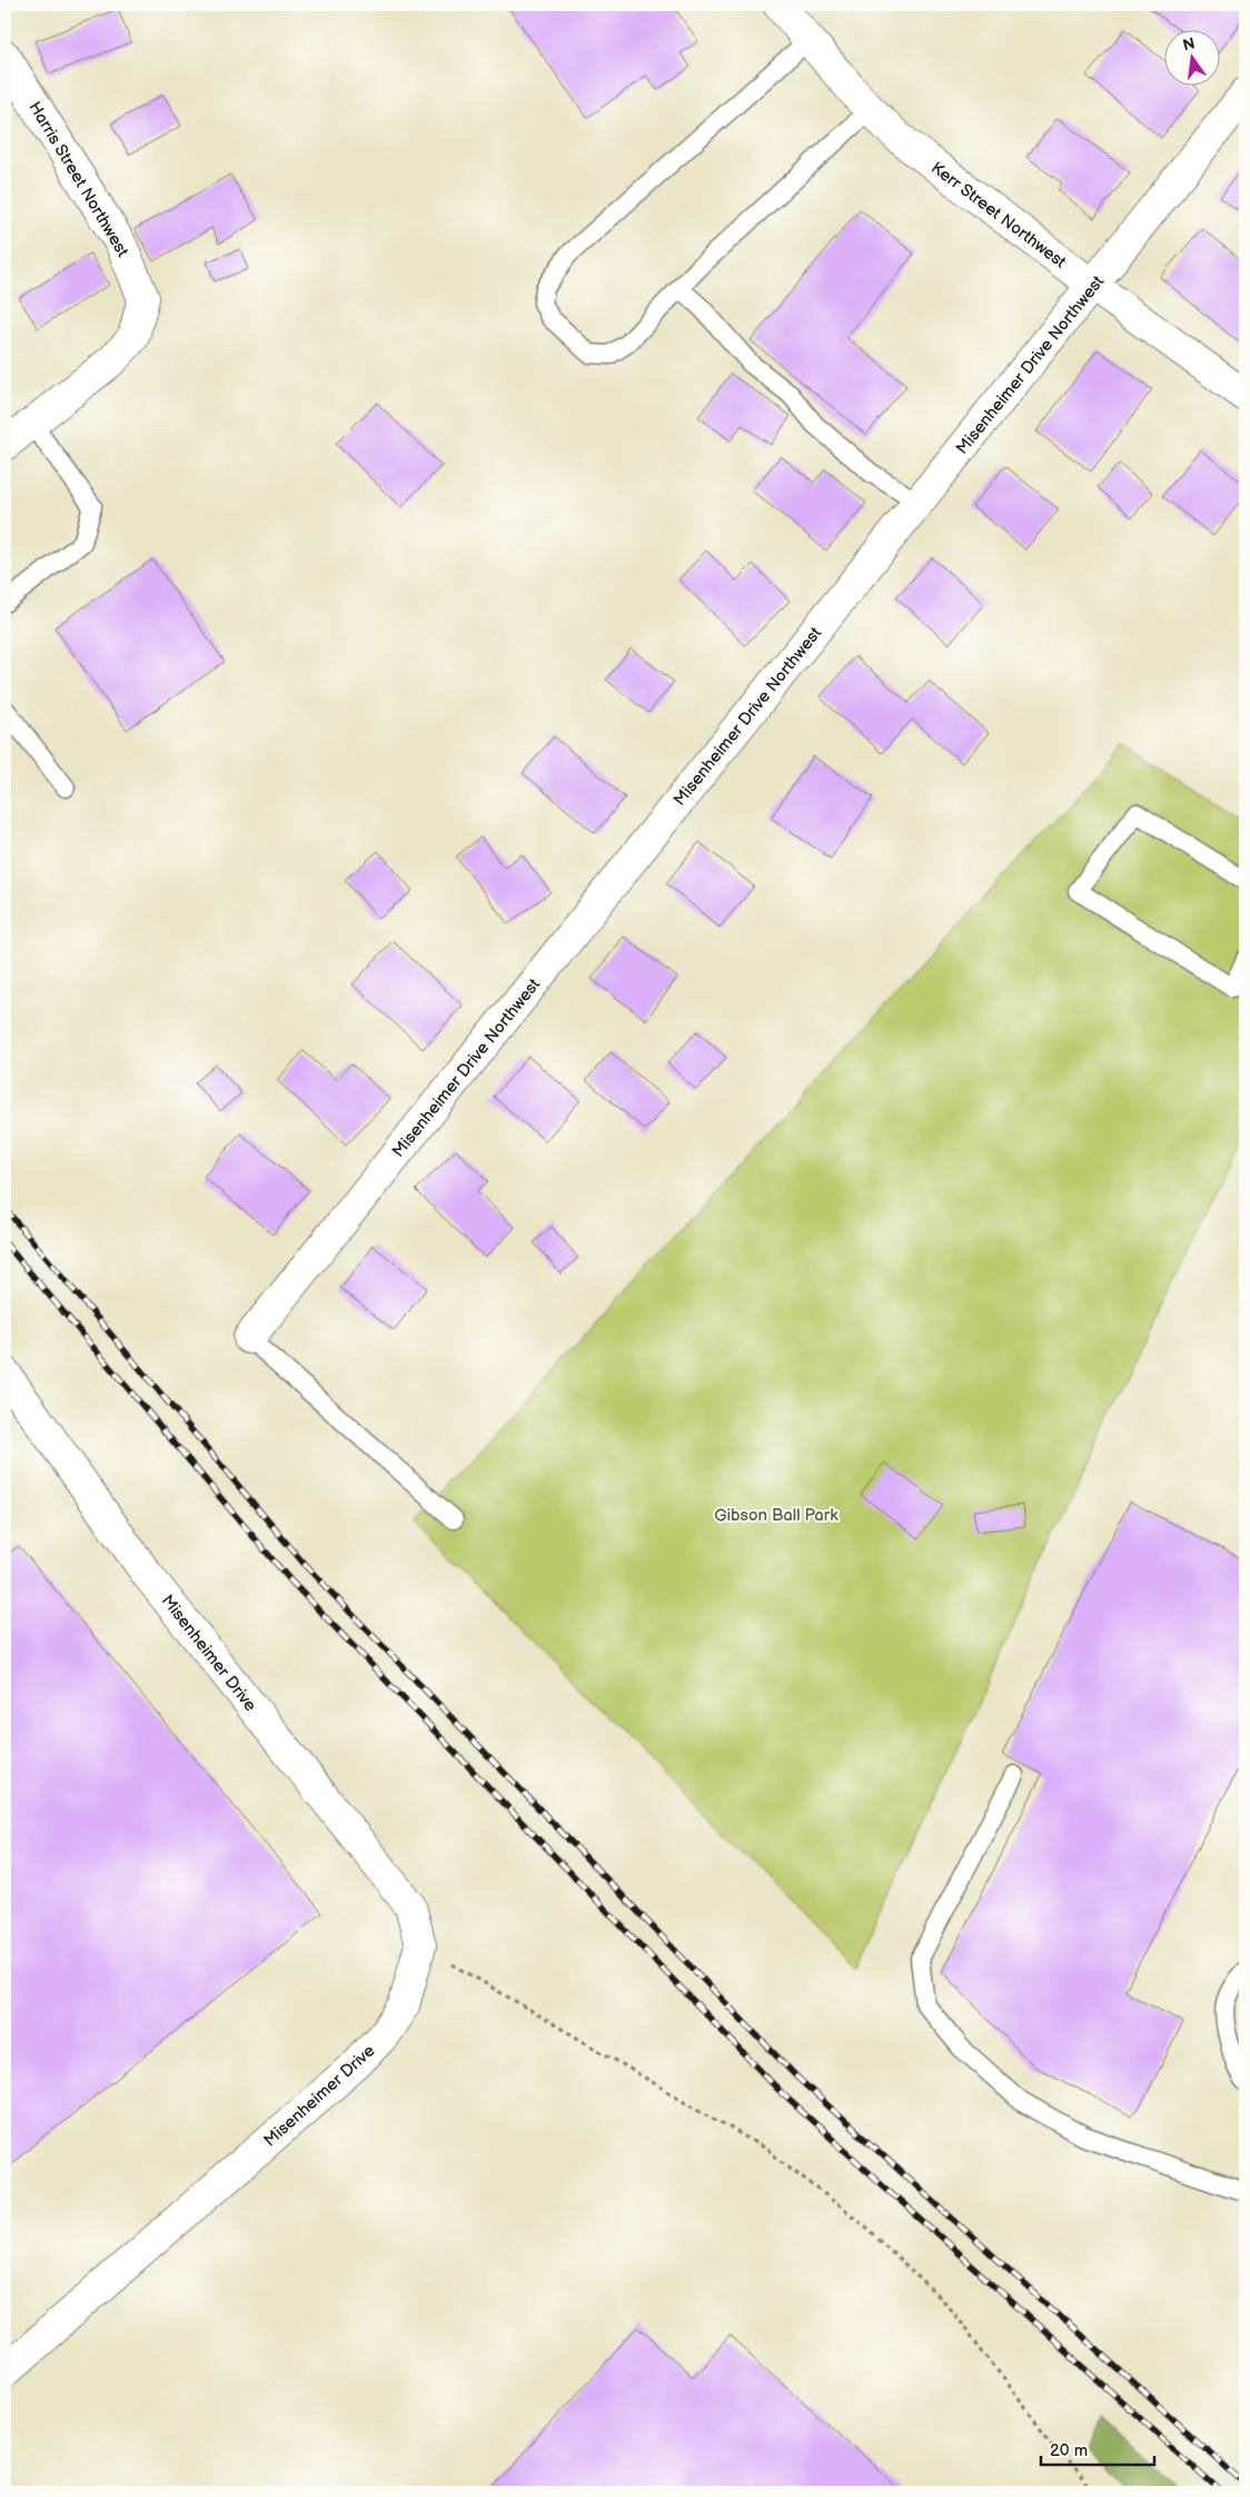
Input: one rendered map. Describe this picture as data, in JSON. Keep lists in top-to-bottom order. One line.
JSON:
{"streets":{"street":["Harris Street Northwest","Kerr Street Northwest","Misenheimer Drive Northwest","Misenheimer Drive"]},"crossings":[["Kerr Street Northwest","Misenheimer Drive Northwest"]],"parks":["Gibson Ball Park"],"scale_bar":"20 m","north":"top"}
